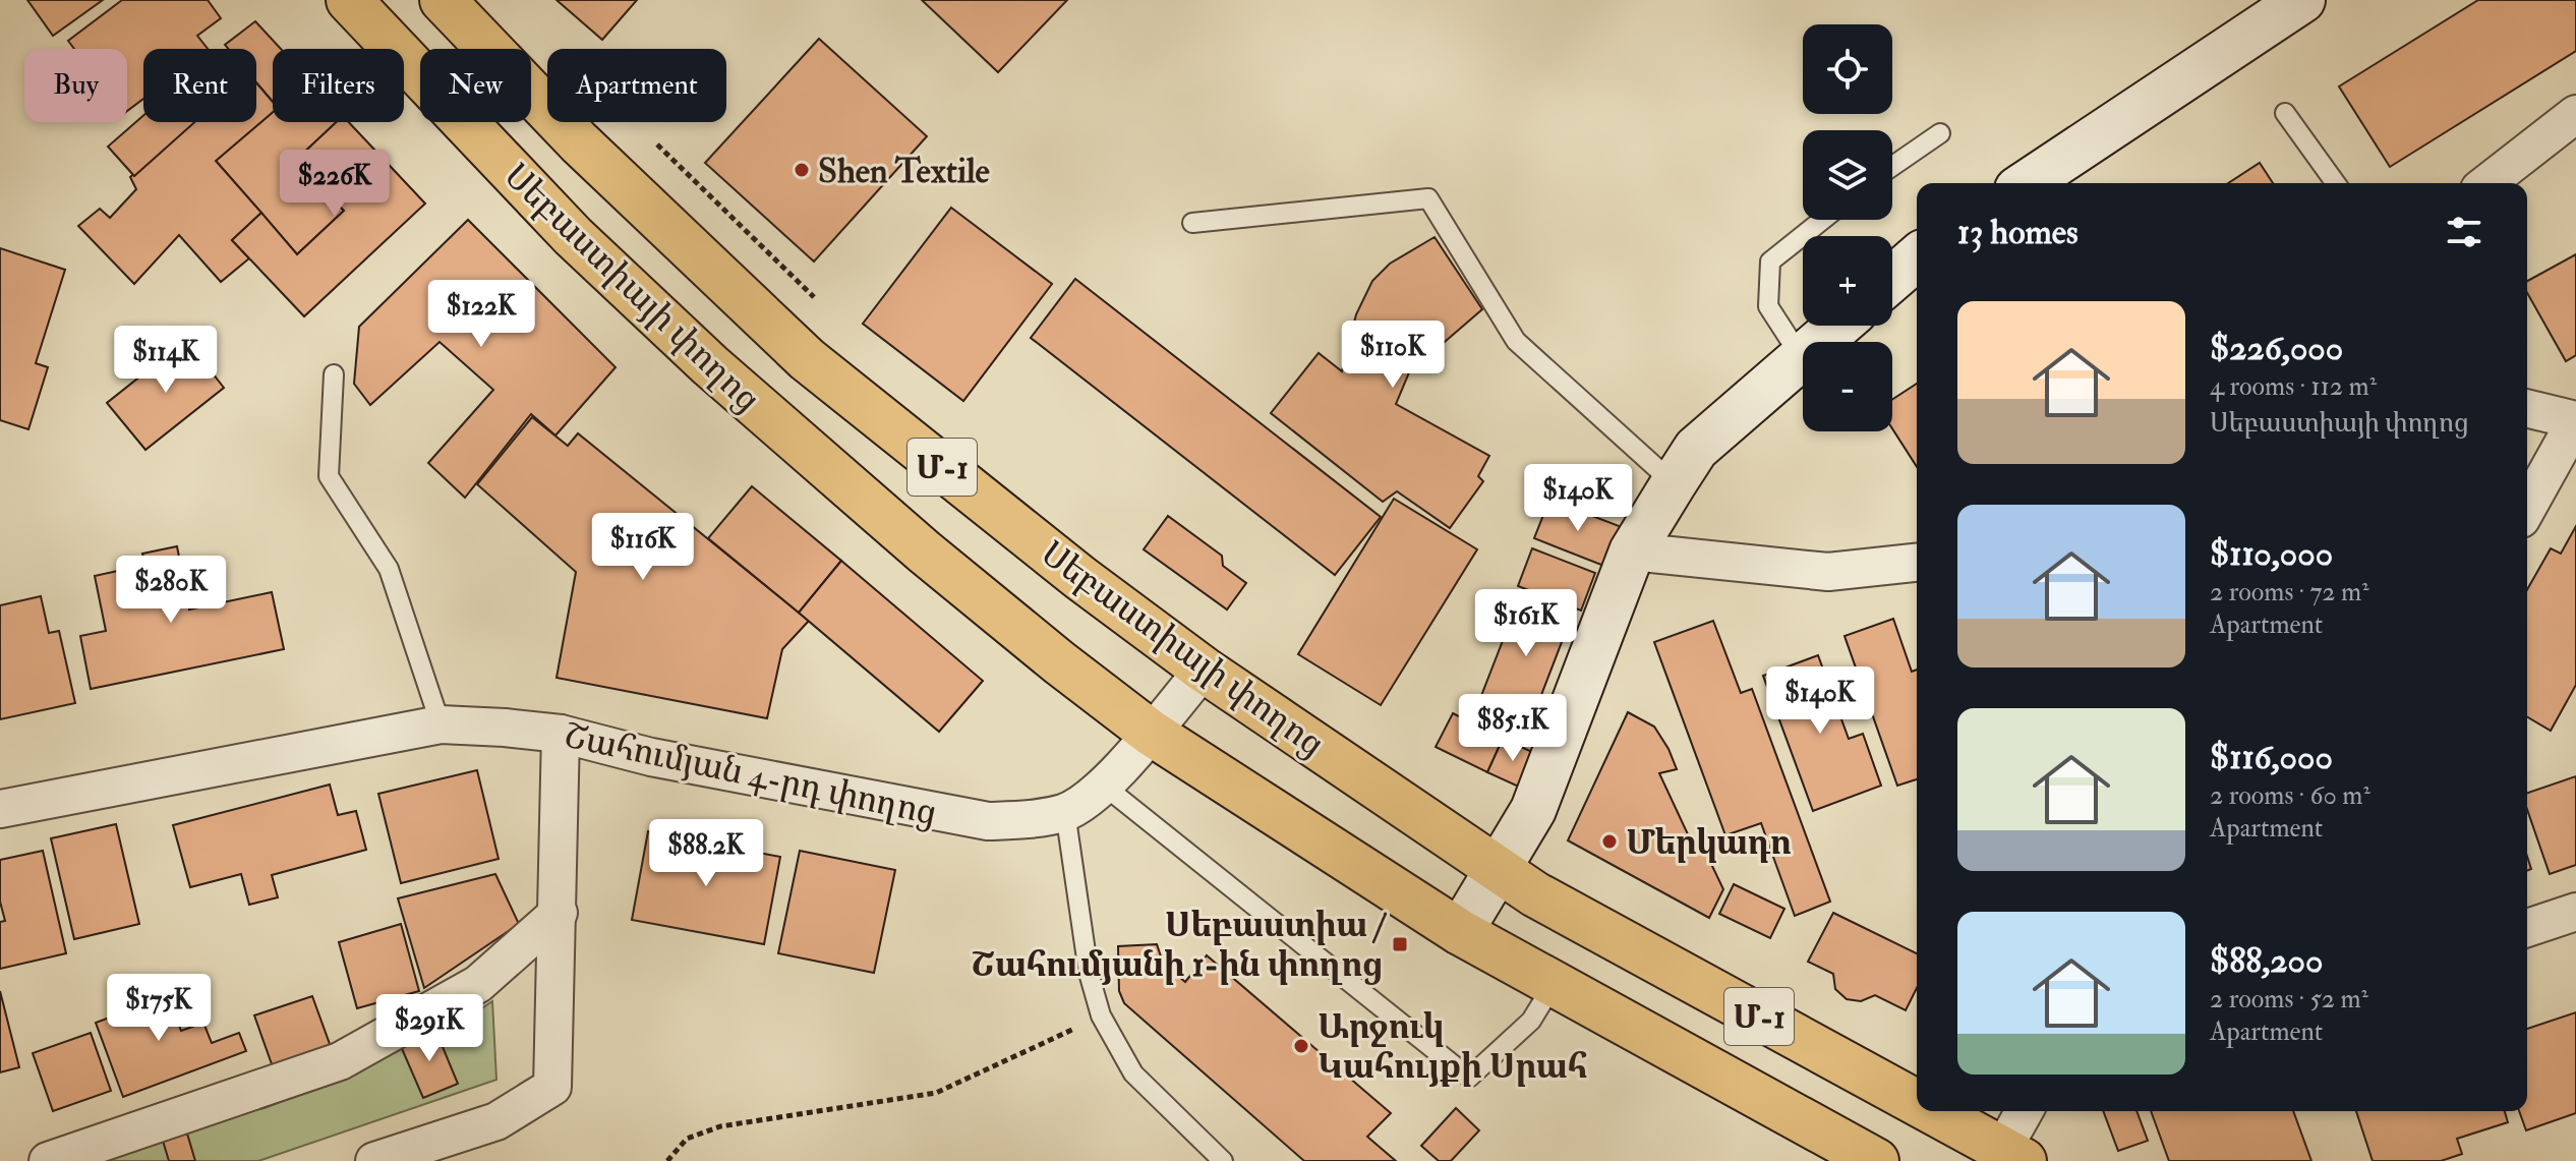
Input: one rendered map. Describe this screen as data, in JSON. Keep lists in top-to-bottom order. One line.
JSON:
{"streets":{"main road":["Սեբաստիայի փողոց","Մ-1"],"street":["Շահումյան 4-րդ փողոց"]},"crossings":[["Սեբաստիայի փողոց","Շահումյան 4-րդ փողոց"]],"places":{"other":["Shen Textile","Մերկադո","Արջուկ Կահույքի Սրահ"],"transit":["Սեբաստիա / Շահումյանի 1-ին փողոց"]},"page":{"map_buttons":["+","−"],"chip":["Buy","Rent","Filters","New","Apartment"],"price":["$226K","$122K","$110K","$114K","$140K","$116K","$280K","$161K","$140K","$85.1K","$88.2K","$175K","$291K"],"heading":"13 homes","list":[{"name":"$226,000","note":"4 rooms · 112 m² · Սեբաստիայի փողոց"},{"name":"$110,000","note":"2 rooms · 72 m² · Apartment"},{"name":"$116,000","note":"2 rooms · 60 m² · Apartment"},{"name":"$88,200","note":"2 rooms · 52 m² · Apartment"}]}}
